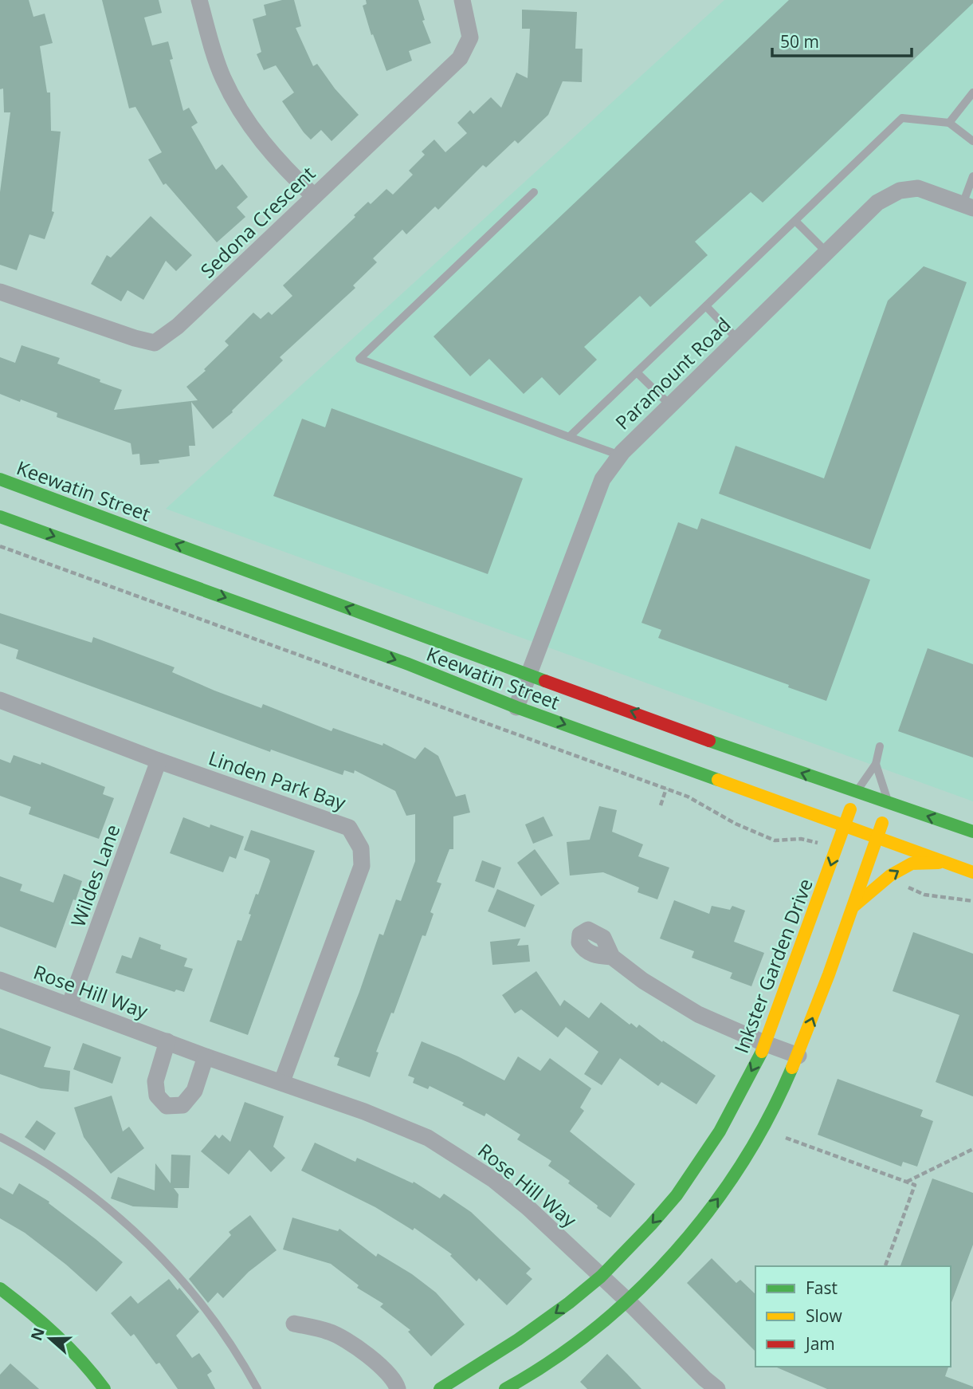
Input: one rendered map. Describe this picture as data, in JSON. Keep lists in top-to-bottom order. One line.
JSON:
{"streets":{"street":["Sedona Crescent","Paramount Road","Keewatin Street","Linden Park Bay","Wildes Lane","Inkster Garden Drive","Rose Hill Way"]},"crossings":[["Paramount Road","Keewatin Street"],["Keewatin Street","Inkster Garden Drive"],["Linden Park Bay","Wildes Lane"],["Linden Park Bay","Rose Hill Way"],["Wildes Lane","Rose Hill Way"],["Inkster Garden Drive","Rose Hill Way"]],"legend":["Fast","Slow","Jam"],"scale_bar":"50 m","north":"left"}
